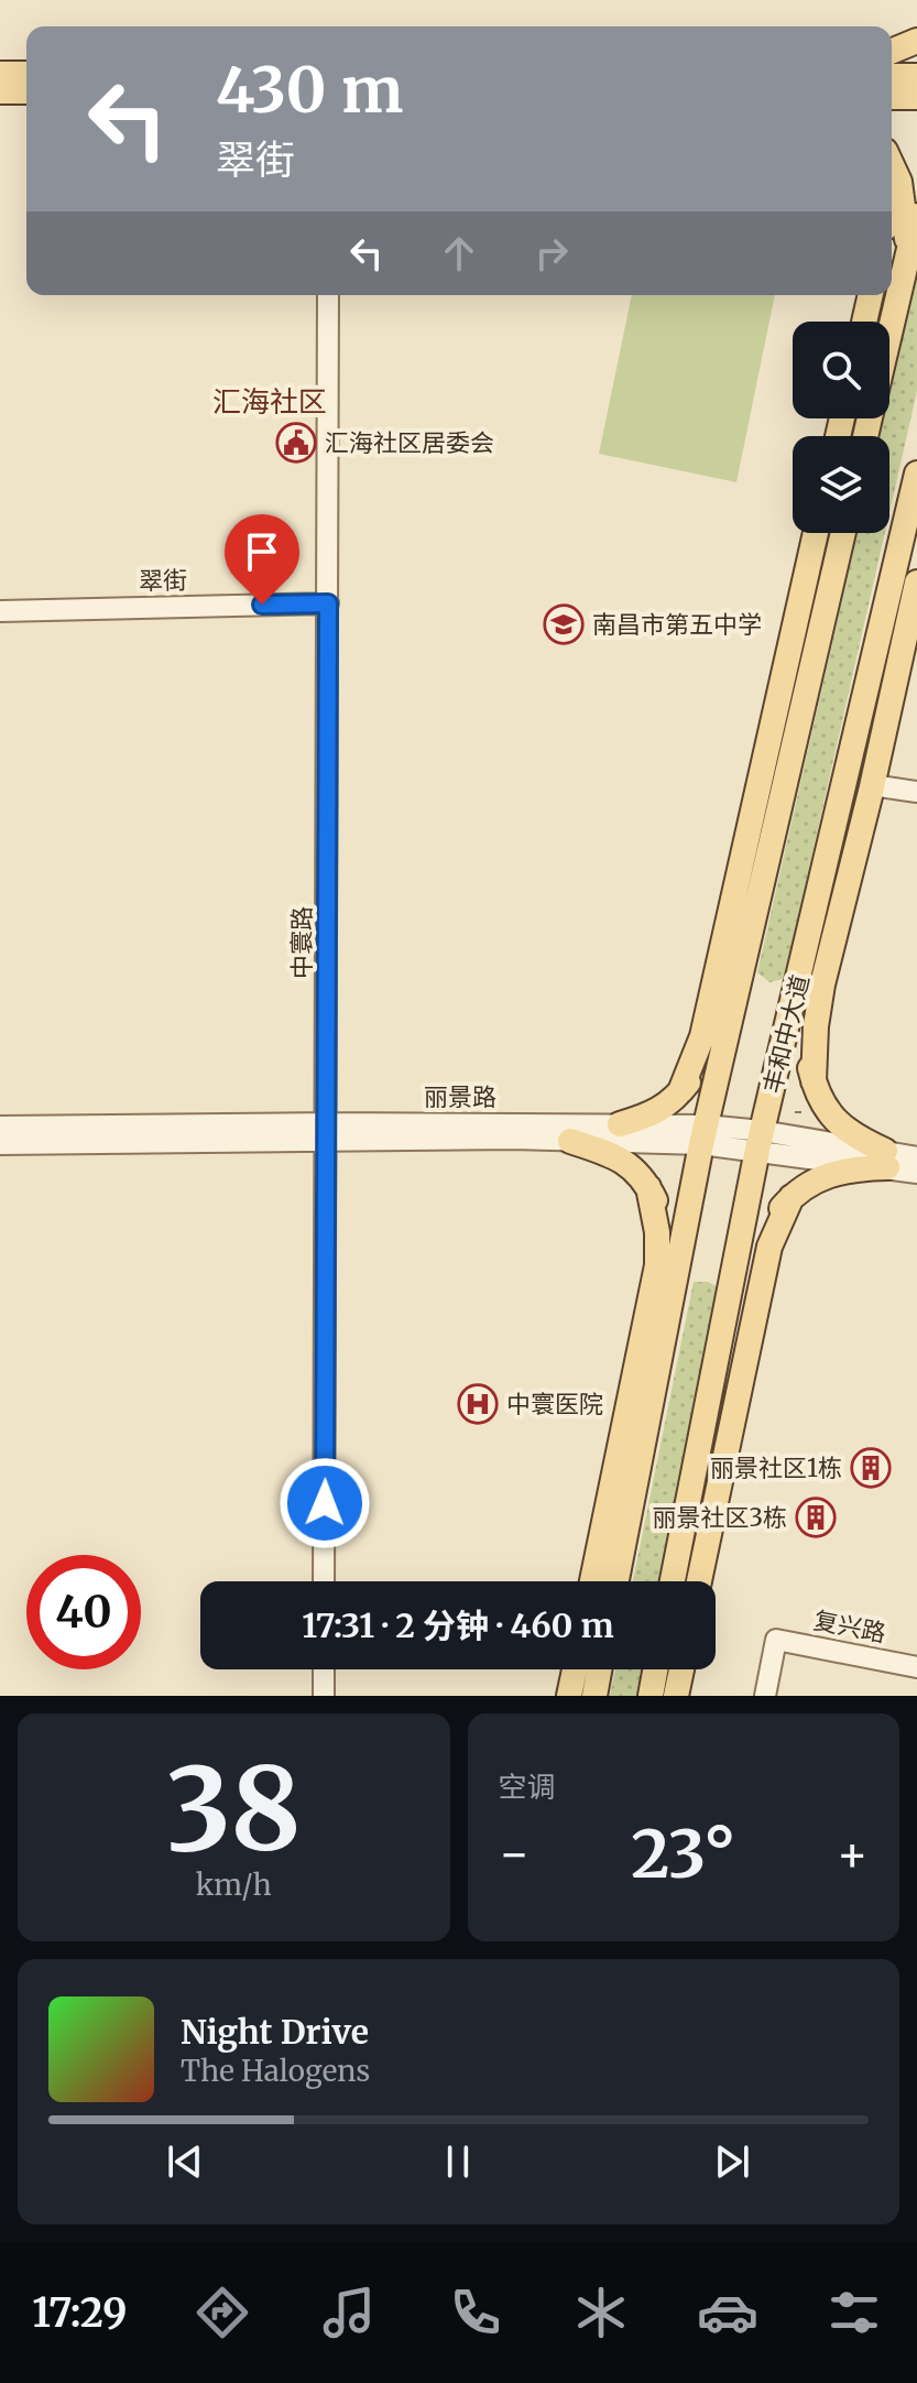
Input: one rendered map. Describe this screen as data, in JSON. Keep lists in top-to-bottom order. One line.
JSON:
{"streets":{"main road":["丰和中大道"],"street":["翠街","中寰路","丽景路","复兴路"]},"crossings":[["翠街","中寰路"],["中寰路","丽景路"],["丰和中大道","丽景路"]],"districts":["汇海社区"],"places":{"public building":["汇海社区居委会"],"school or university":["南昌市第五中学"],"hospital":["中寰医院"],"building":["丽景社区1栋","丽景社区3栋"]},"page":{"turn":["430 m","翠街"],"limit":"40","trip":"17:31 · 2 分钟 · 460 m","tile":[["38","km/h"],"空调"],"heat":["−","23°","+"],"song":["Night Drive","The Halogens"],"tabs":"17:29"}}
